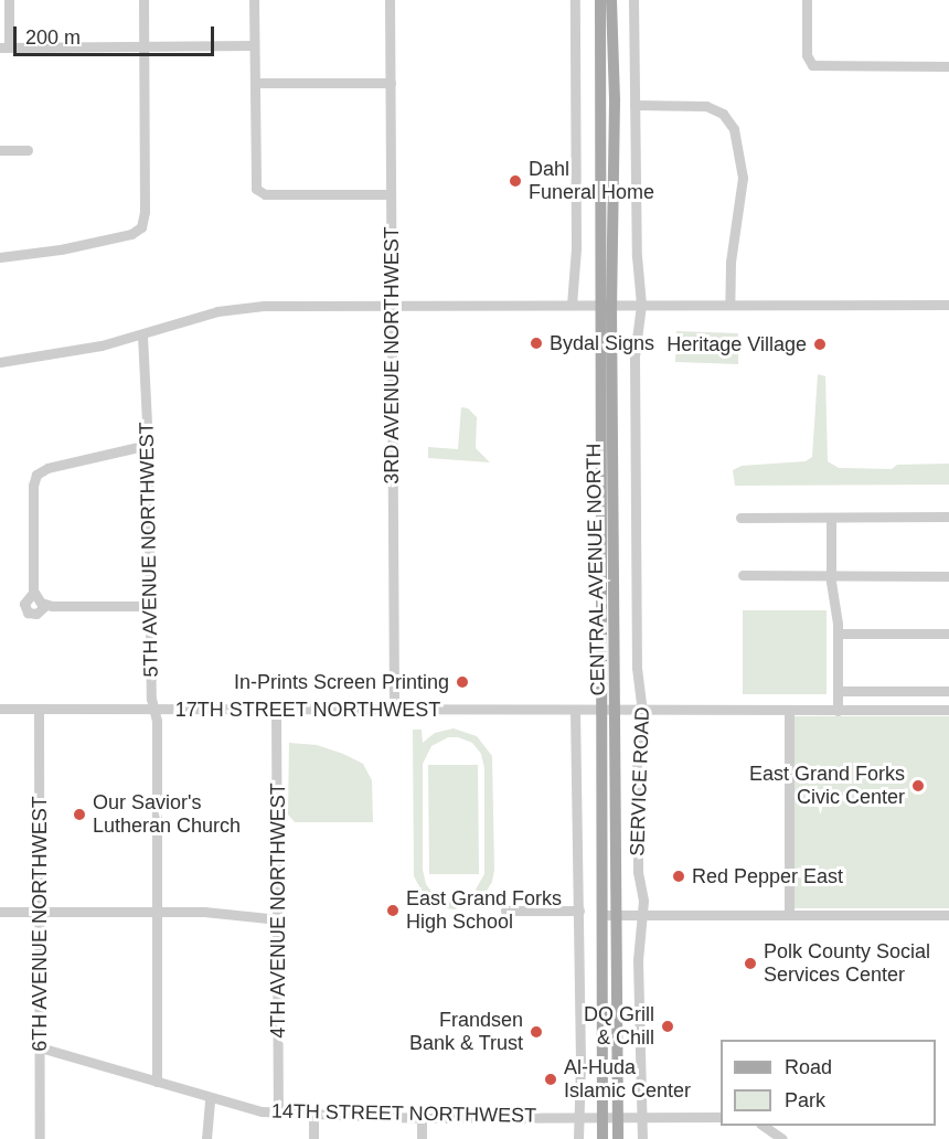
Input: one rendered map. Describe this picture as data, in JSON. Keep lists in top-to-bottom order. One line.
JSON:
{"streets":{"main road":["CENTRAL AVENUE NORTH"],"street":["3RD AVENUE NORTHWEST","5TH AVENUE NORTHWEST","17TH STREET NORTHWEST","SERVICE ROAD","4TH AVENUE NORTHWEST","6TH AVENUE NORTHWEST","14TH STREET NORTHWEST"]},"crossings":[["3RD AVENUE NORTHWEST","17TH STREET NORTHWEST"],["5TH AVENUE NORTHWEST","17TH STREET NORTHWEST"],["5TH AVENUE NORTHWEST","14TH STREET NORTHWEST"],["CENTRAL AVENUE NORTH","17TH STREET NORTHWEST"],["CENTRAL AVENUE NORTH","14TH STREET NORTHWEST"],["17TH STREET NORTHWEST","SERVICE ROAD"],["17TH STREET NORTHWEST","4TH AVENUE NORTHWEST"],["17TH STREET NORTHWEST","6TH AVENUE NORTHWEST"],["SERVICE ROAD","14TH STREET NORTHWEST"],["4TH AVENUE NORTHWEST","14TH STREET NORTHWEST"],["6TH AVENUE NORTHWEST","14TH STREET NORTHWEST"]],"places":["Dahl Funeral Home","Bydal Signs","Heritage Village","In-Prints Screen Printing","East Grand Forks Civic Center","Our Savior's Lutheran Church","Red Pepper East","East Grand Forks High School","Polk County Social Services Center","DQ Grill & Chill","Frandsen Bank & Trust","Al-Huda Islamic Center"],"legend":["Road","Park"],"scale_bar":"200 m"}
